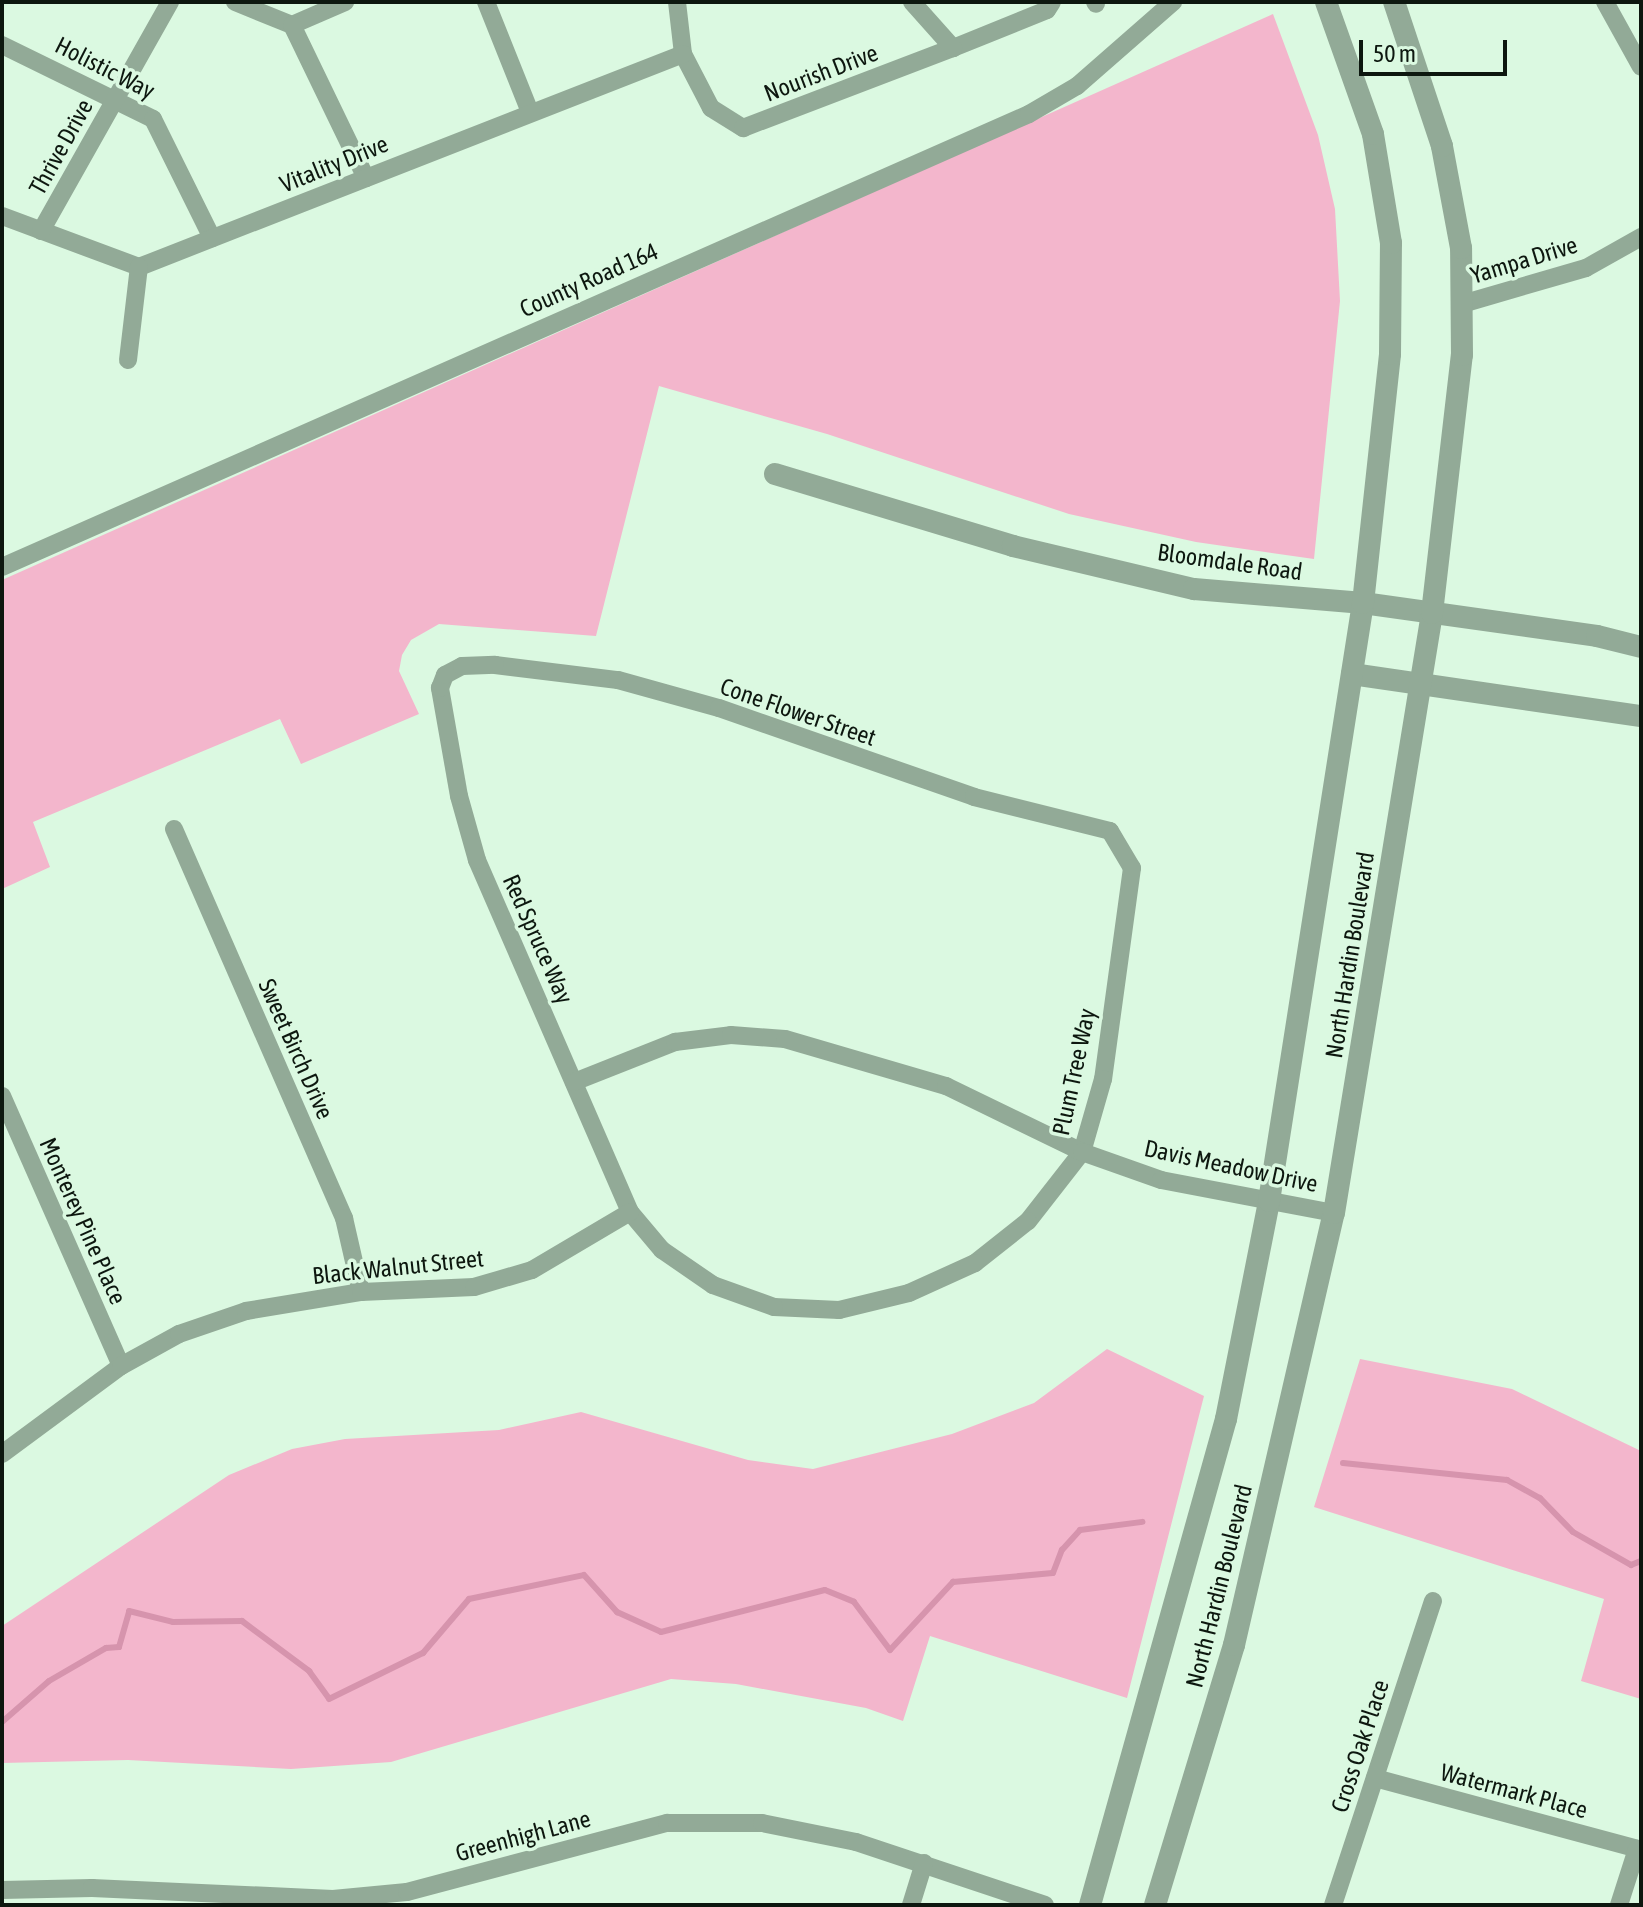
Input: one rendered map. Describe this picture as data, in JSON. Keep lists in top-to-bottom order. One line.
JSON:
{"streets":{"street":["Holistic Way","Nourish Drive","Thrive Drive","Vitality Drive","Yampa Drive","County Road 164","Bloomdale Road","Cone Flower Street","Red Spruce Way","North Hardin Boulevard","Sweet Birch Drive","Plum Tree Way","Davis Meadow Drive","Monterey Pine Place","Black Walnut Street","Cross Oak Place","Watermark Place","Greenhigh Lane"]},"crossings":[["Holistic Way","Thrive Drive"],["Holistic Way","Vitality Drive"],["Nourish Drive","Vitality Drive"],["Yampa Drive","North Hardin Boulevard"],["Bloomdale Road","North Hardin Boulevard"],["Cone Flower Street","Red Spruce Way"],["Cone Flower Street","Plum Tree Way"],["Red Spruce Way","Plum Tree Way"],["Red Spruce Way","Davis Meadow Drive"],["Red Spruce Way","Black Walnut Street"],["North Hardin Boulevard","Davis Meadow Drive"],["Sweet Birch Drive","Black Walnut Street"],["Plum Tree Way","Davis Meadow Drive"],["Plum Tree Way","Black Walnut Street"],["Monterey Pine Place","Black Walnut Street"],["Cross Oak Place","Watermark Place"]],"scale_bar":"50 m"}
